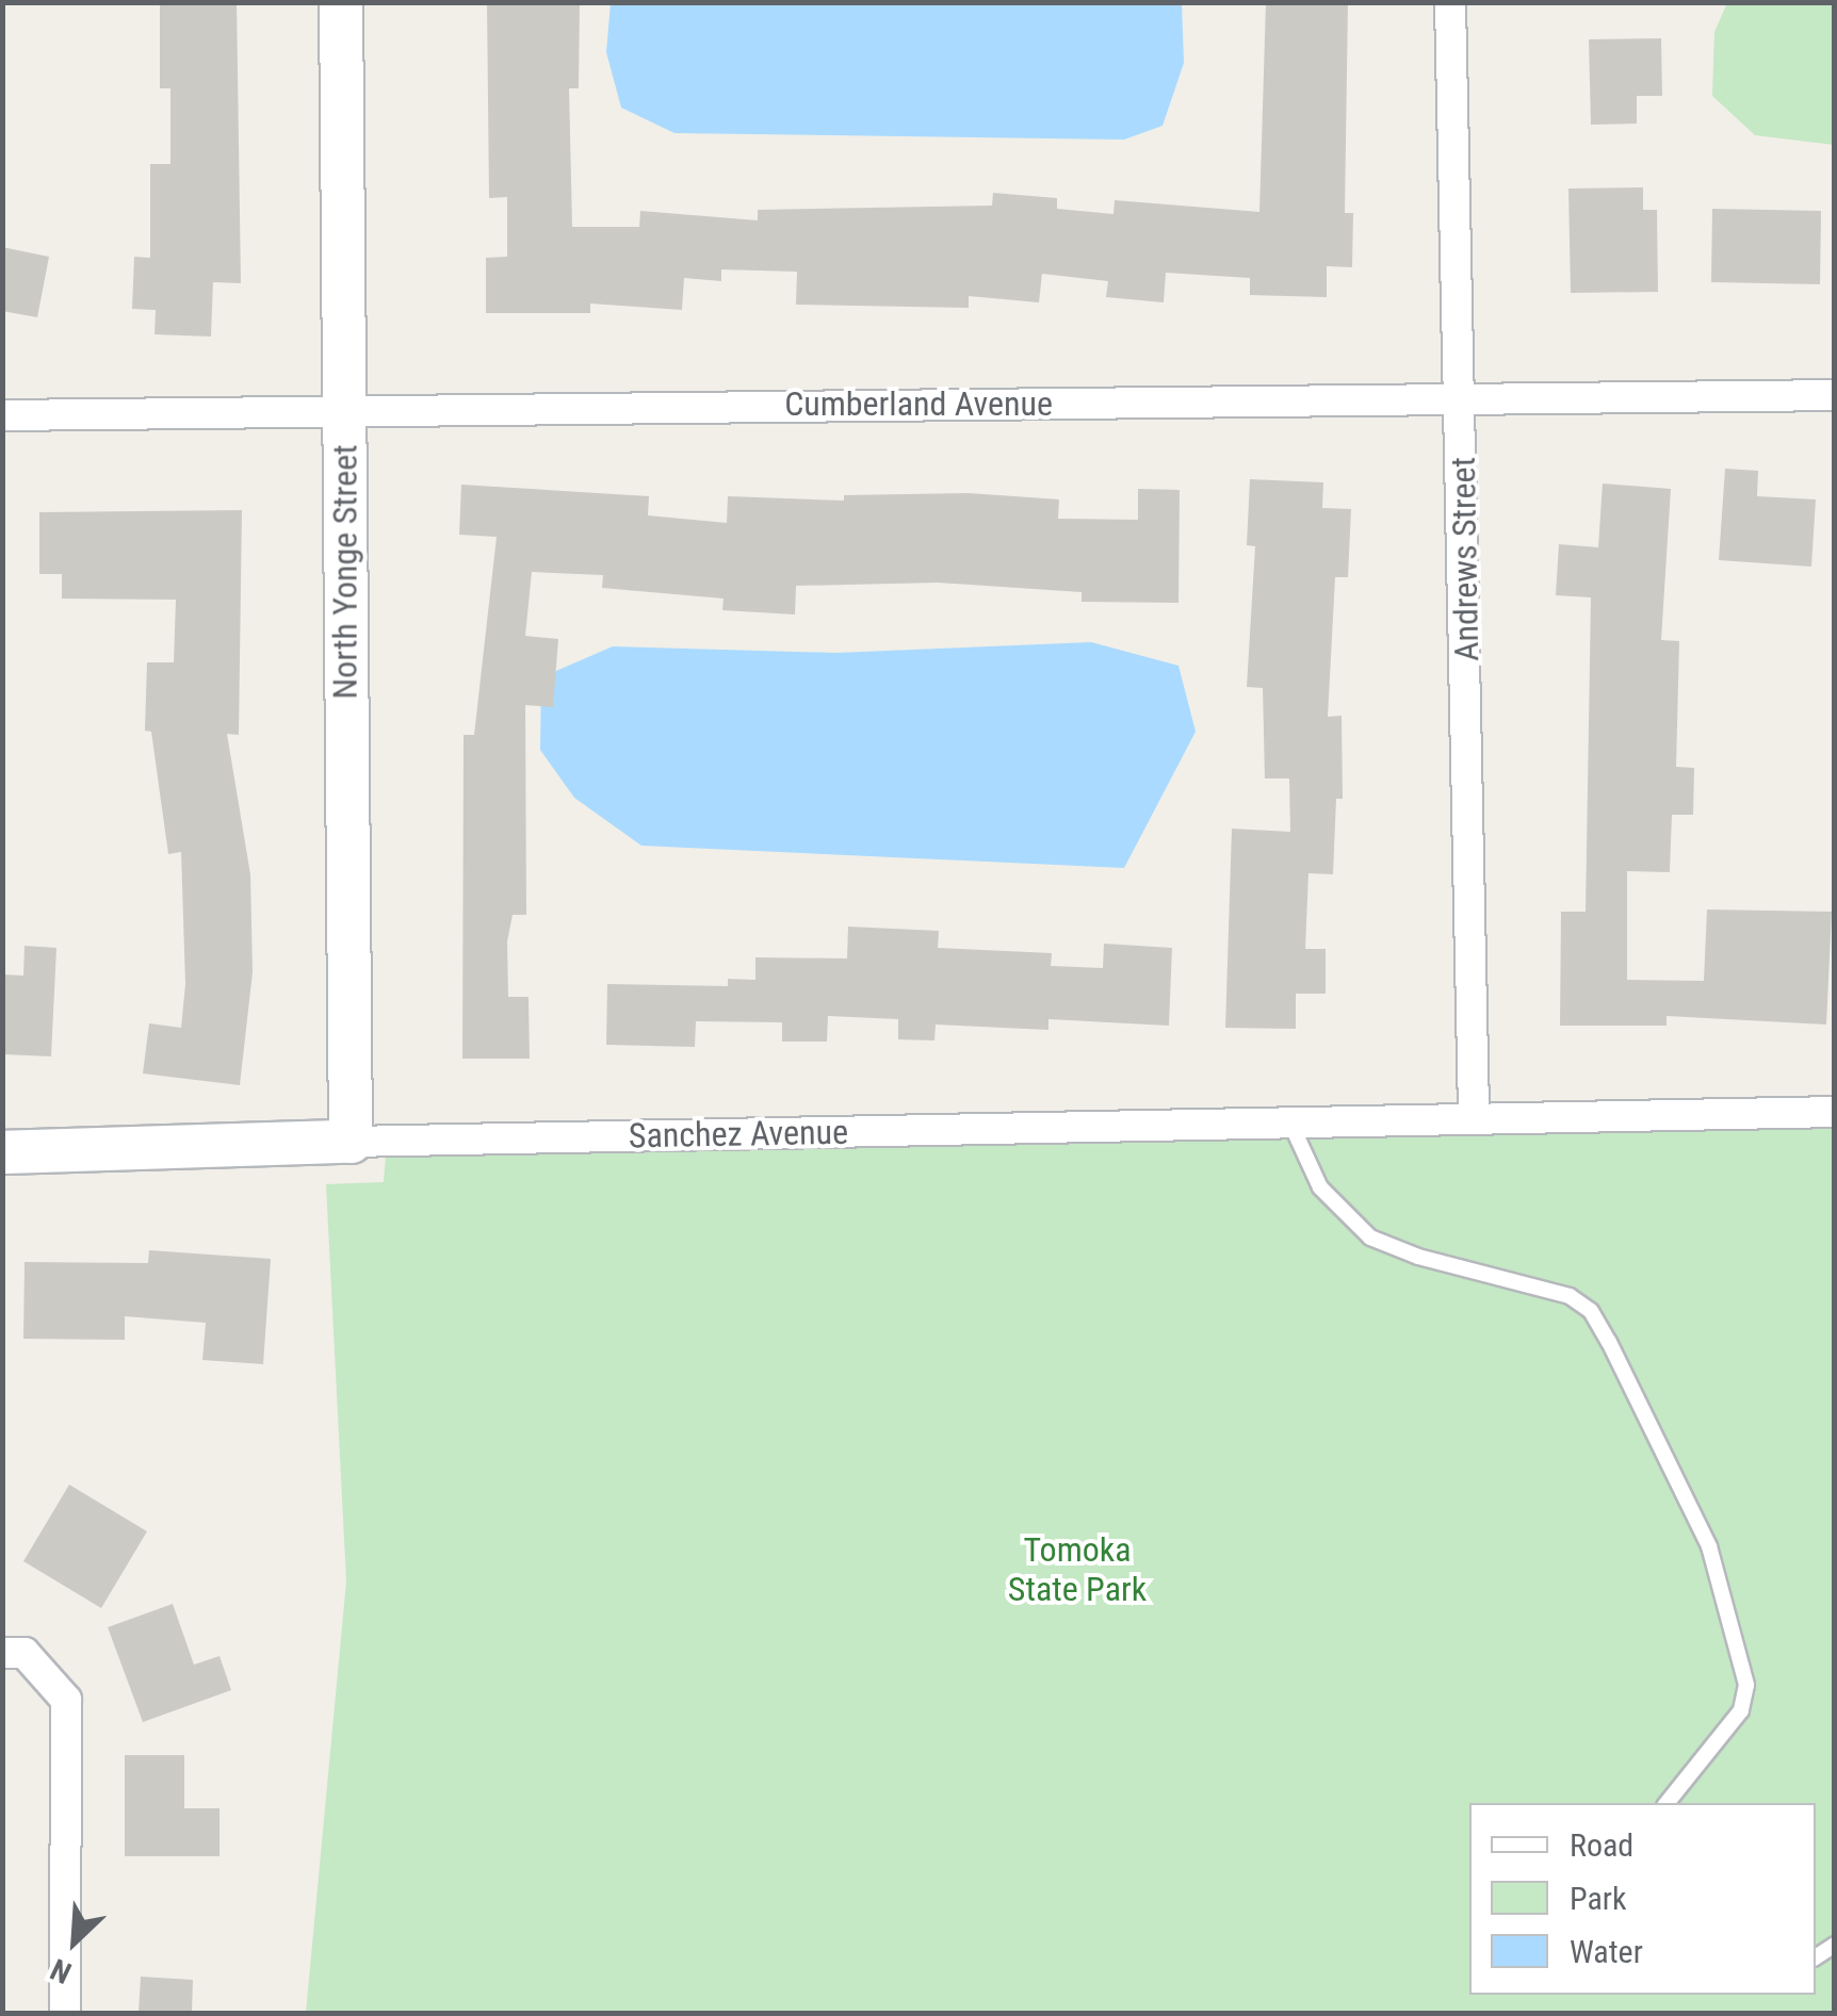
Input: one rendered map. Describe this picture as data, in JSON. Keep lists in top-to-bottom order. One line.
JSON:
{"streets":{"street":["Cumberland Avenue","Andrews Street","North Yonge Street","Sanchez Avenue"]},"crossings":[["Cumberland Avenue","Andrews Street"],["Cumberland Avenue","North Yonge Street"],["Andrews Street","Sanchez Avenue"],["North Yonge Street","Sanchez Avenue"]],"parks":["Tomoka State Park"],"legend":["Road","Park","Water"],"north":"bottom left"}
